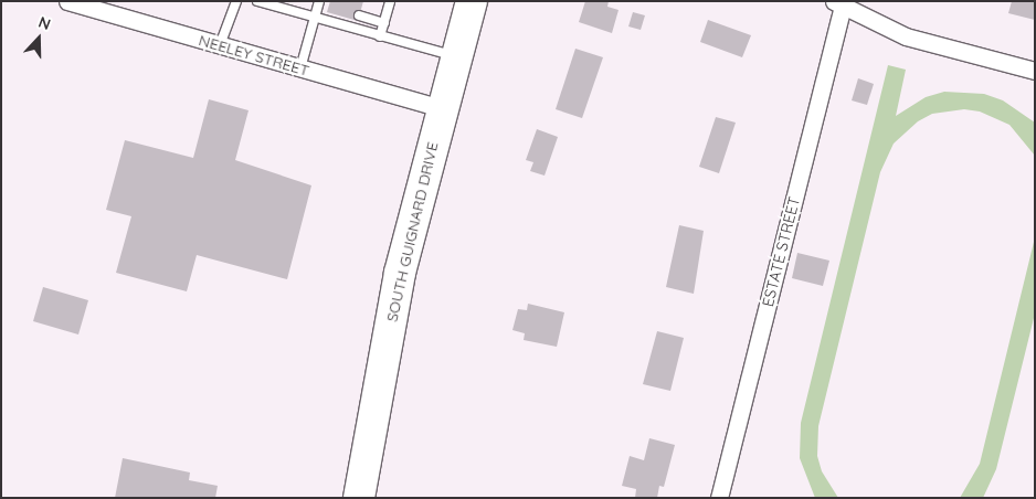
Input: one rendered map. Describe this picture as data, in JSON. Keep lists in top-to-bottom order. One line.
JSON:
{"streets":{"highway":["SOUTH GUIGNARD DRIVE"],"street":["NEELEY STREET","ESTATE STREET"]},"crossings":[["NEELEY STREET","SOUTH GUIGNARD DRIVE"]],"north":"top"}
